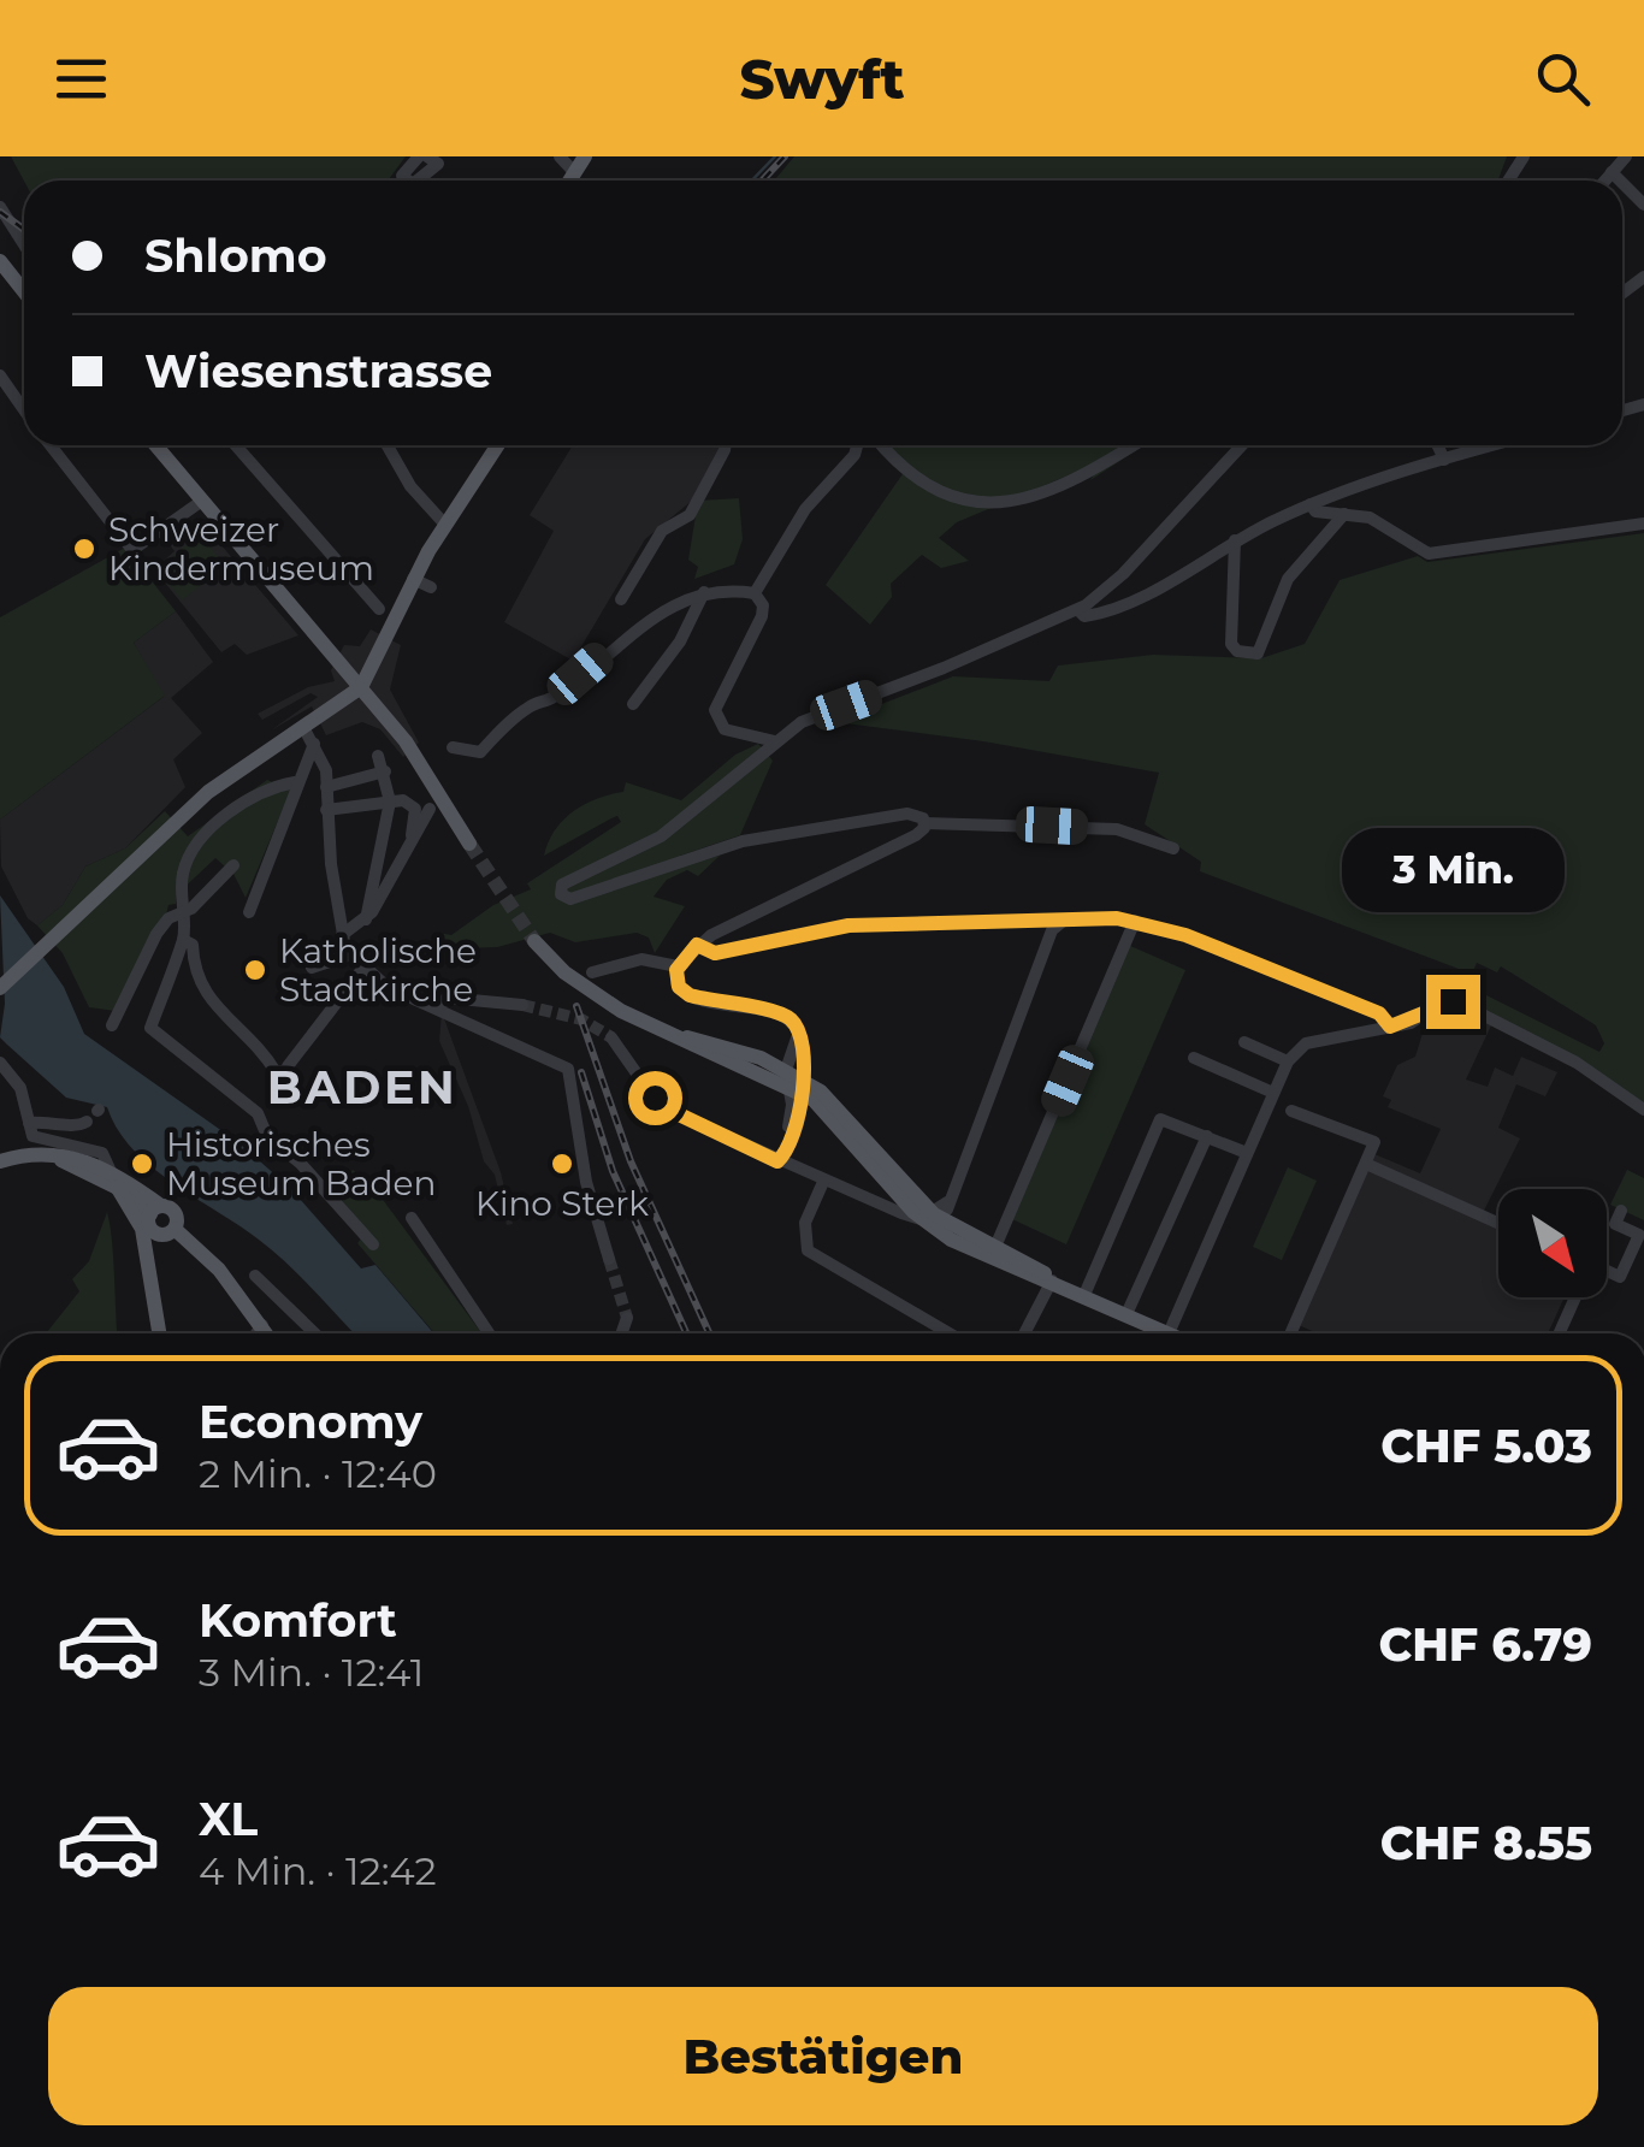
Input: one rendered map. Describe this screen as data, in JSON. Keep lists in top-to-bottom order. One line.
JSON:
{"districts":["BADEN"],"places":["Schweizer Kindermuseum","Katholische Stadtkirche","Historisches Museum Baden","Kino Sterk"],"north":"bottom right","page":{"header":"Swyft","banner":["Shlomo","Wiesenstrasse"],"bubble":"3 Min.","list":[{"name":"Economy","note":"2 Min. · 12:40","value":"CHF 5.03"},{"name":"Komfort","note":"3 Min. · 12:41","value":"CHF 6.79"},{"name":"XL","note":"4 Min. · 12:42","value":"CHF 8.55"}],"buttons":"Bestätigen"}}
